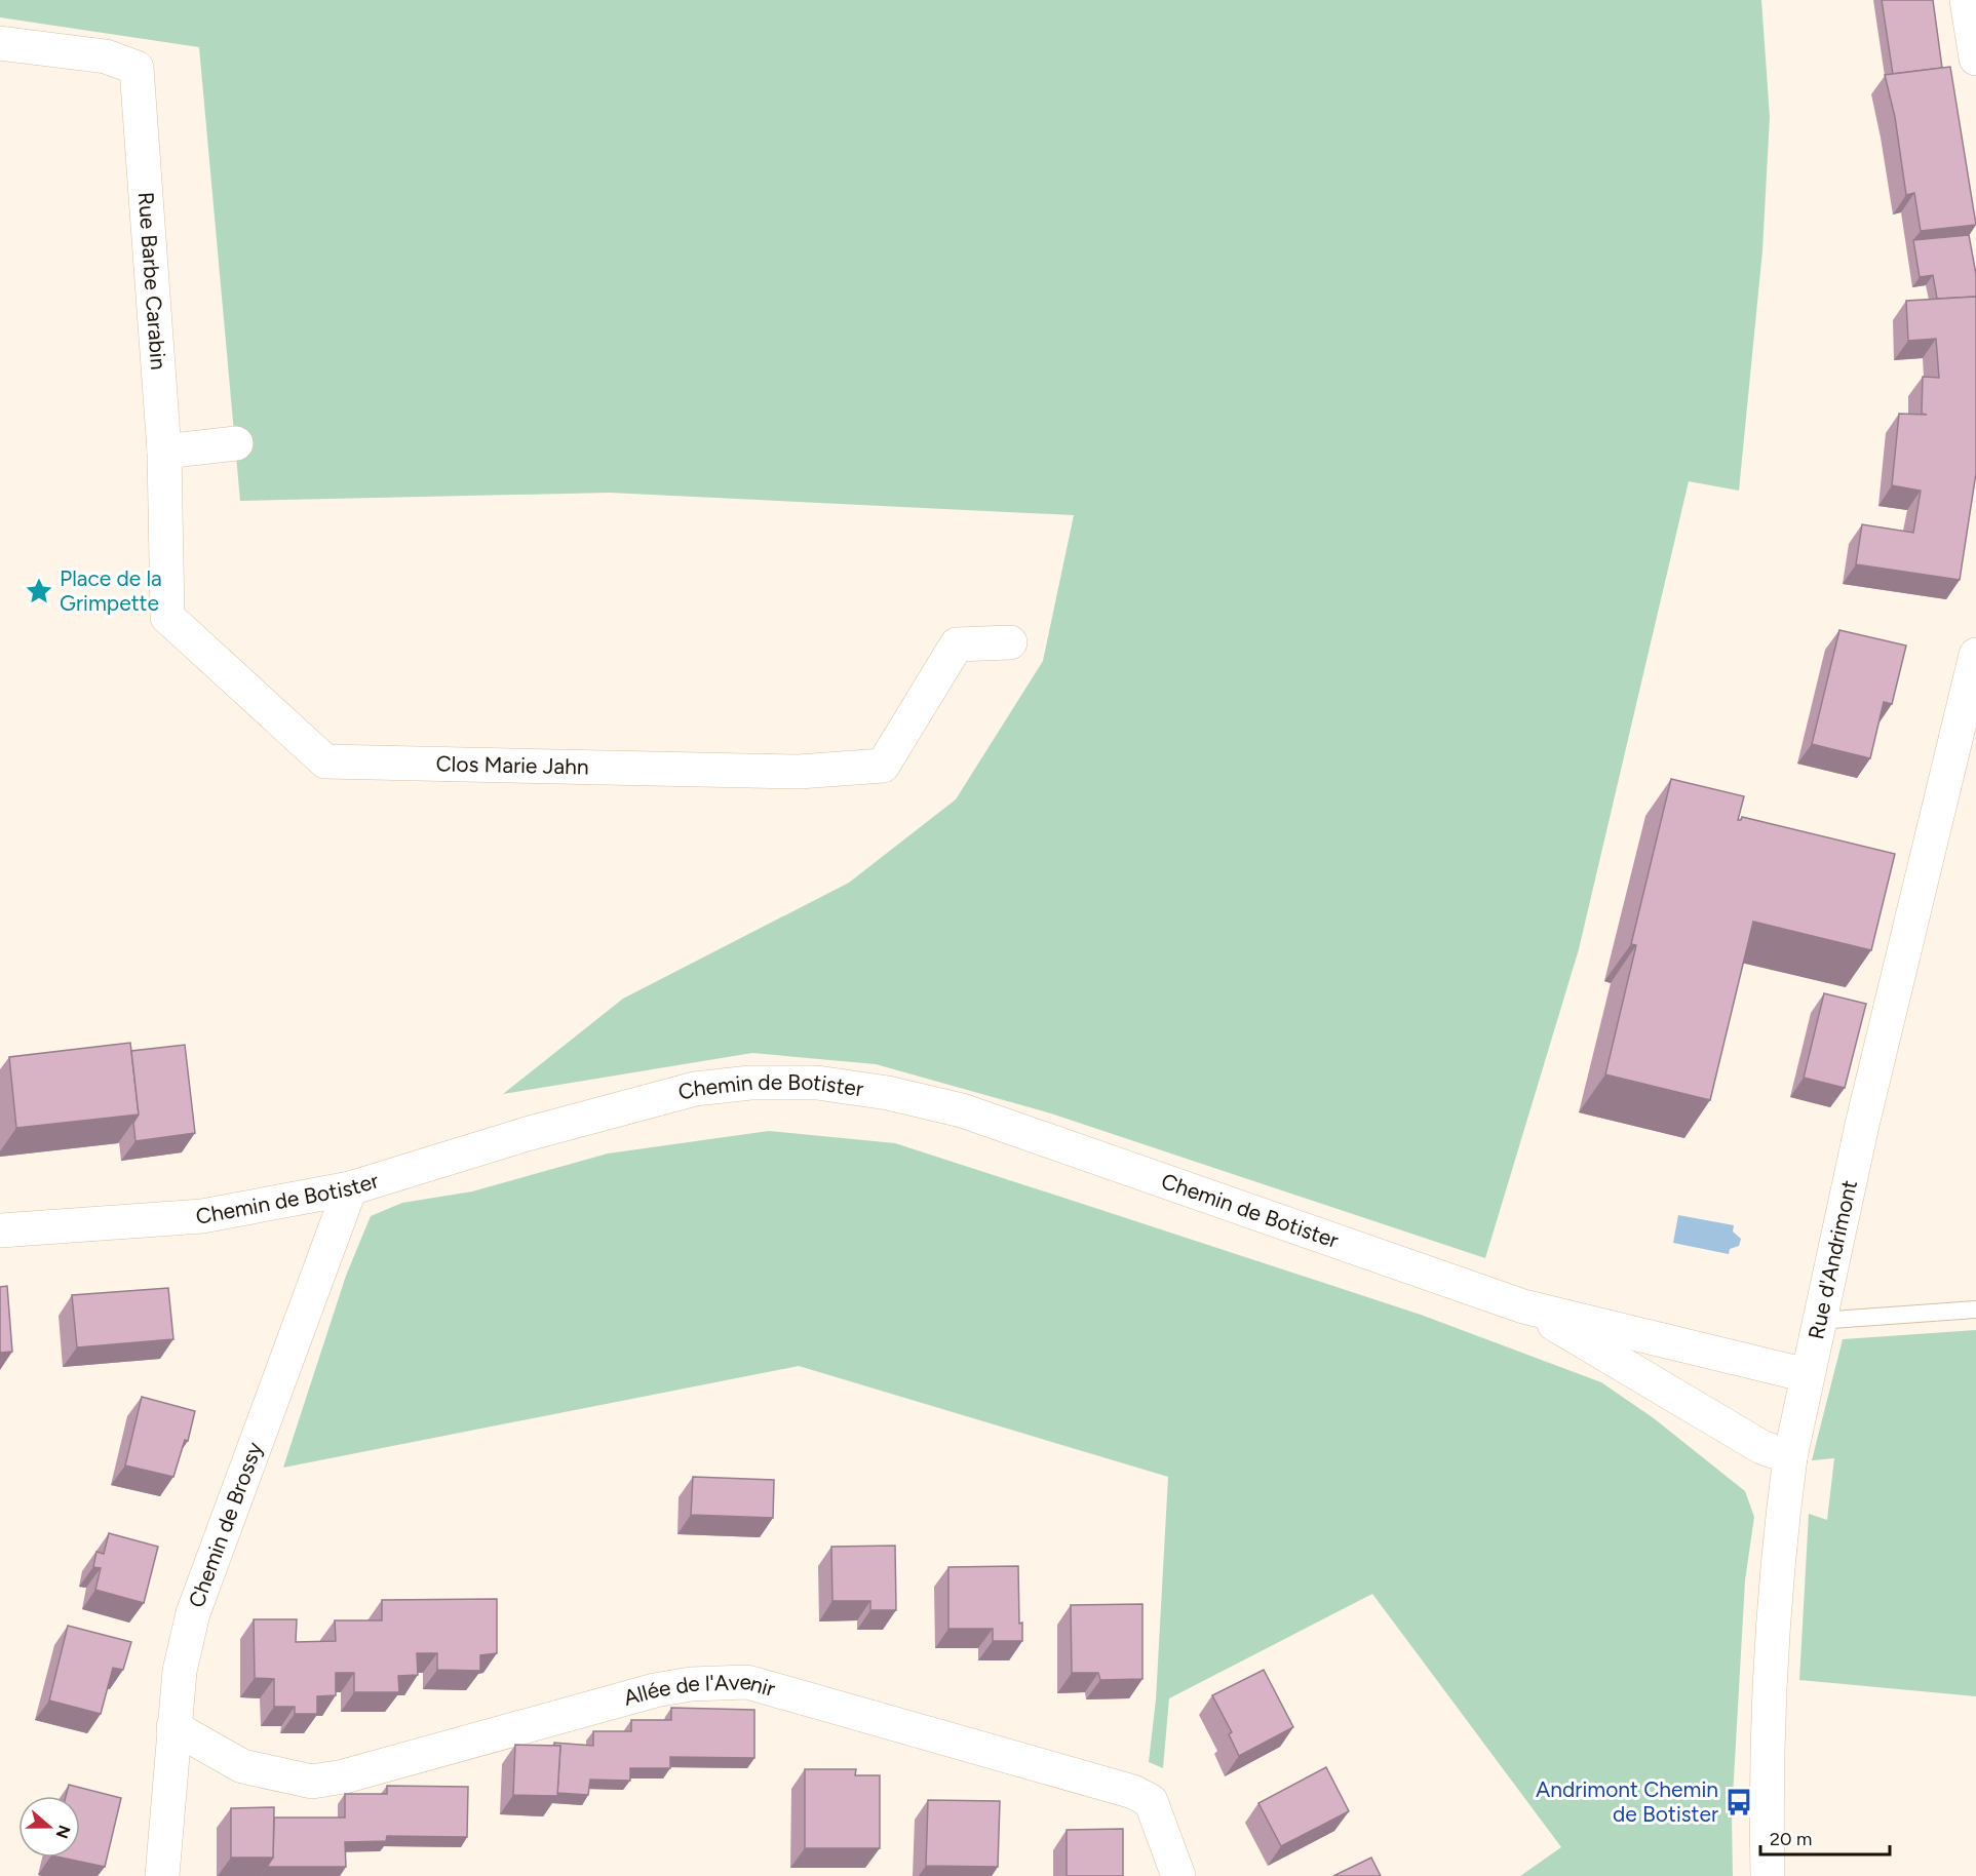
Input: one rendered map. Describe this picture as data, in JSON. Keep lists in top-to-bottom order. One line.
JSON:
{"streets":{"street":["Rue Barbe Carabin","Clos Marie Jahn","Chemin de Botister","Rue d'Andrimont","Chemin de Brossy","Allée de l'Avenir"]},"crossings":[["Rue Barbe Carabin","Clos Marie Jahn"],["Chemin de Botister","Rue d'Andrimont"],["Chemin de Botister","Chemin de Brossy"],["Chemin de Brossy","Allée de l'Avenir"]],"places":{"place":["Place de la Grimpette"],"bus stop":["Andrimont Chemin de Botister"]},"scale_bar":"20 m","north":"right"}
